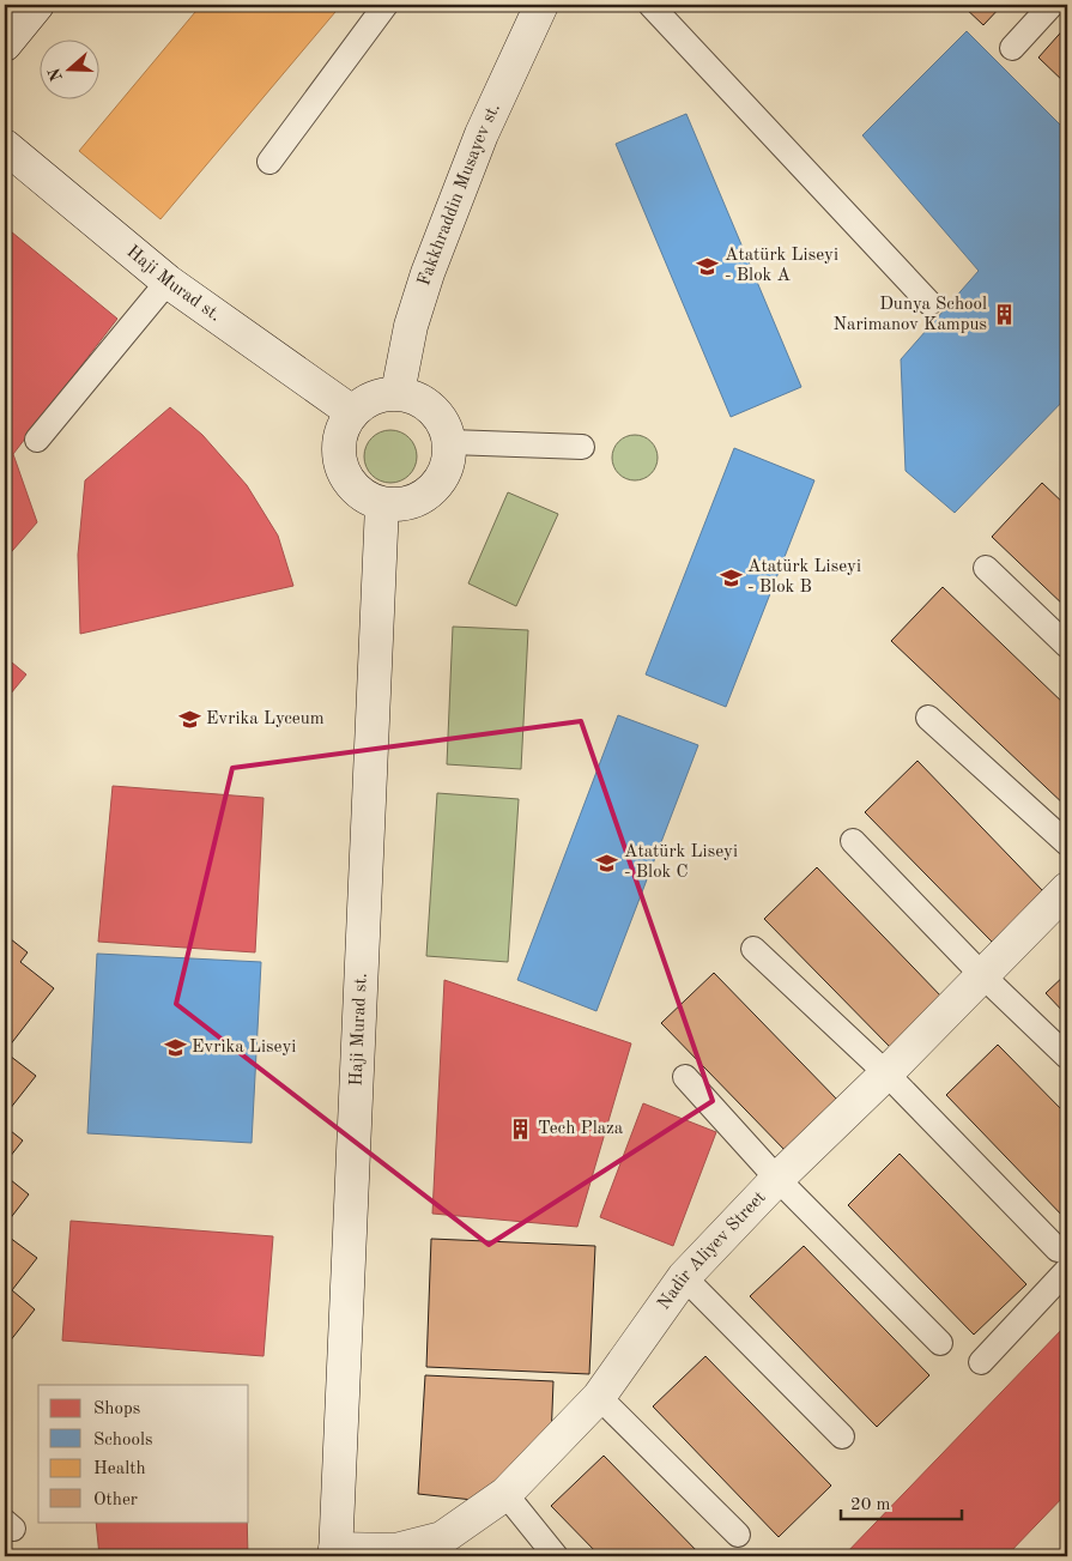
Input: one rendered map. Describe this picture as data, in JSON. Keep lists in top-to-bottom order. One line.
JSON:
{"streets":{"street":["Fakkhraddin Musayev st.","Haji Murad st.","Nadir Aliyev Street"]},"crossings":[["Fakkhraddin Musayev st.","Haji Murad st."],["Haji Murad st.","Nadir Aliyev Street"]],"places":{"school or university":["Atatürk Liseyi - Blok A","Atatürk Liseyi - Blok B","Evrika Lyceum","Atatürk Liseyi - Blok C","Evrika Liseyi"],"building":["Dunya School Narimanov Kampus","Tech Plaza"]},"legend":["Shops","Schools","Health","Other"],"scale_bar":"20 m","north":"left"}
